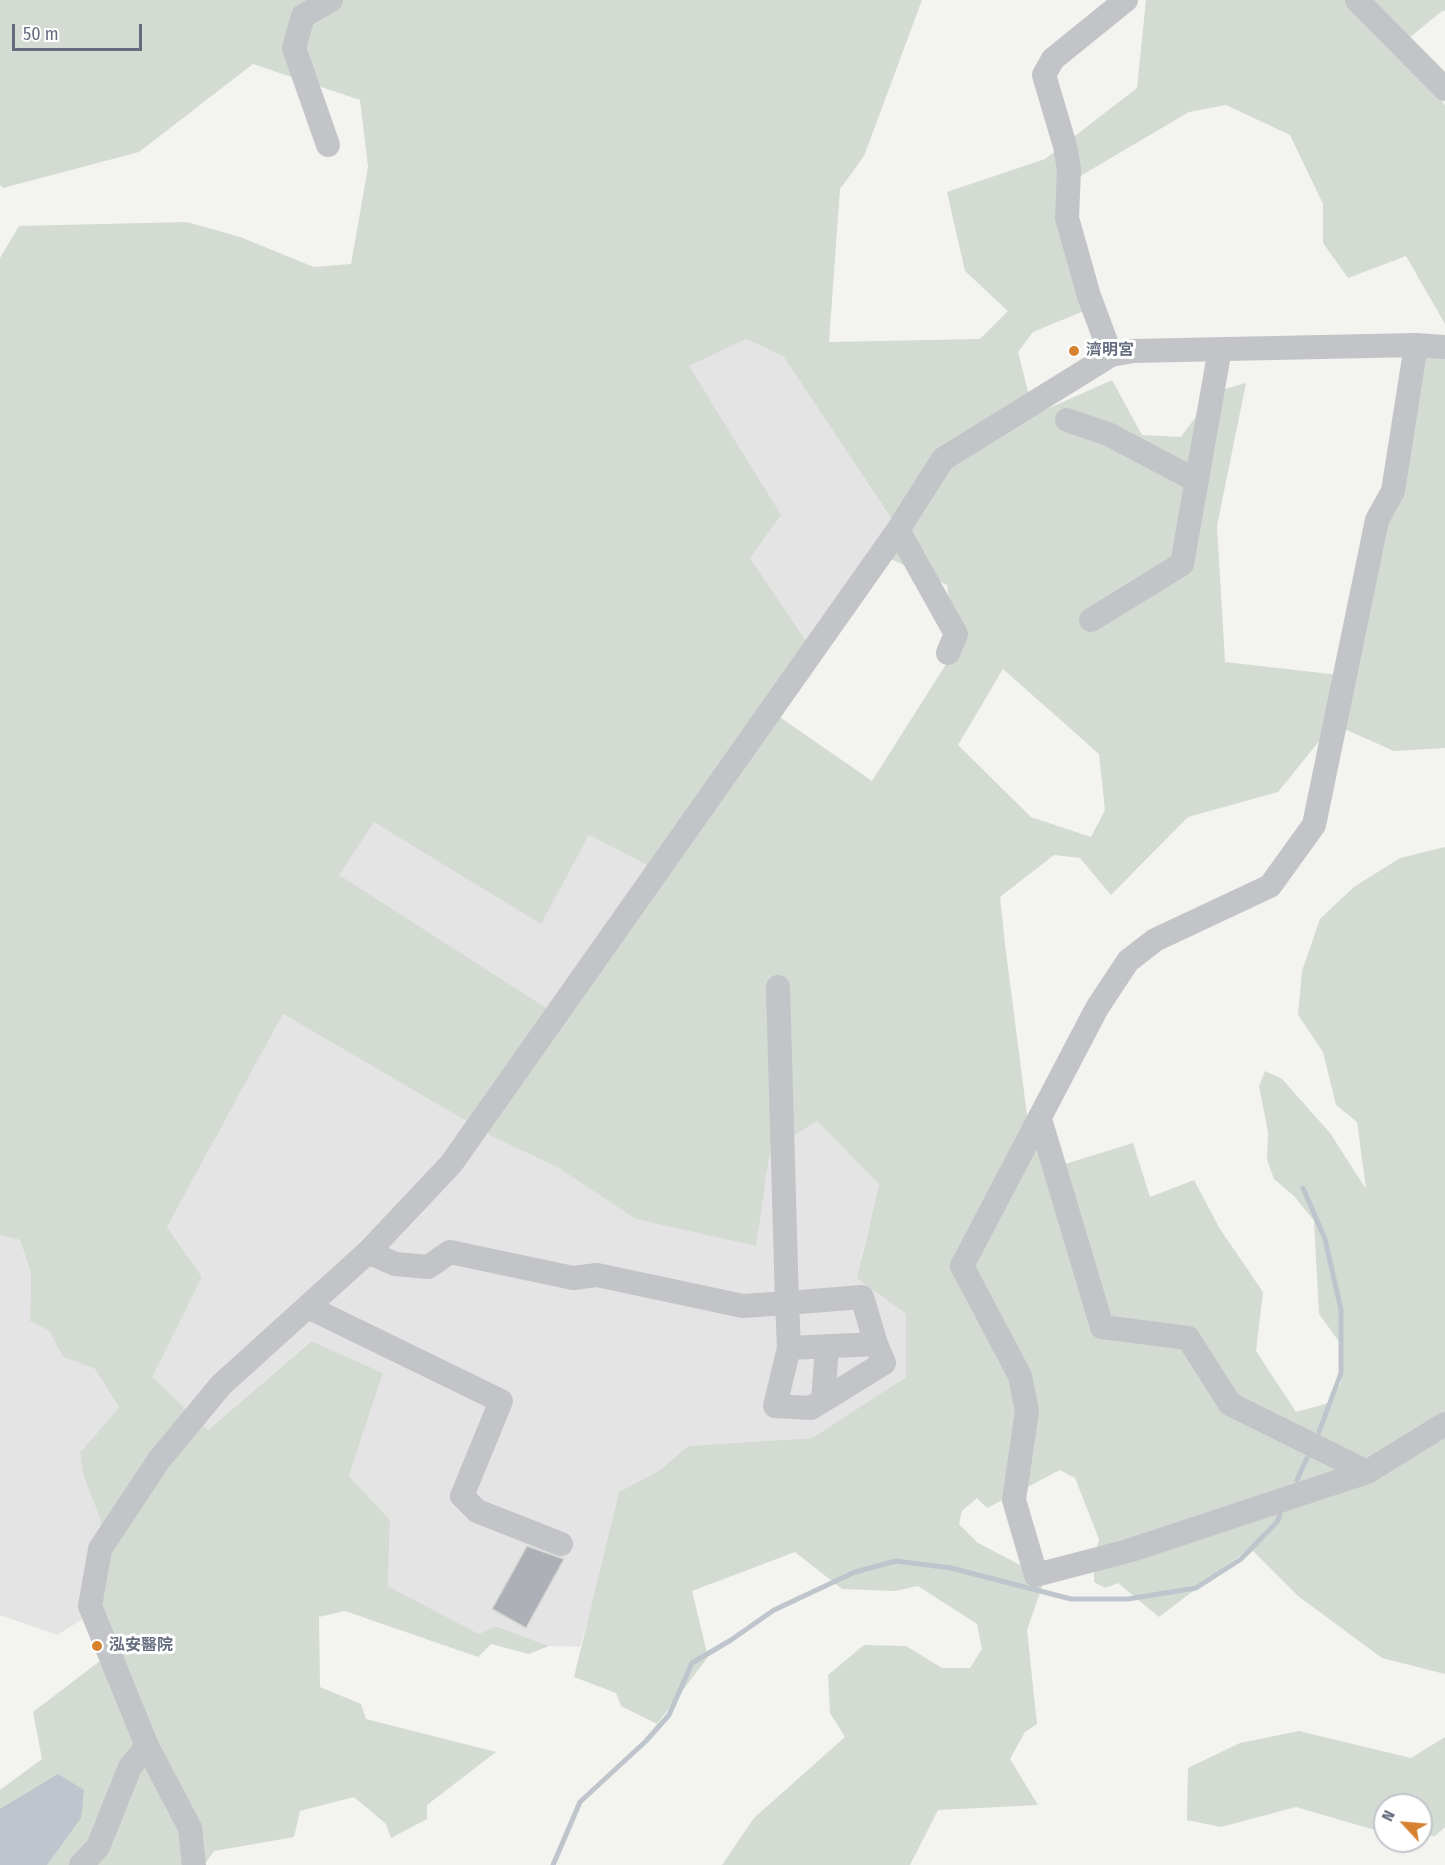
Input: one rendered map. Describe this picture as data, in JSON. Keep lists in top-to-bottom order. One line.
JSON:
{"places":["濟明宮","泓安醫院"],"scale_bar":"50 m","north":"top left"}
